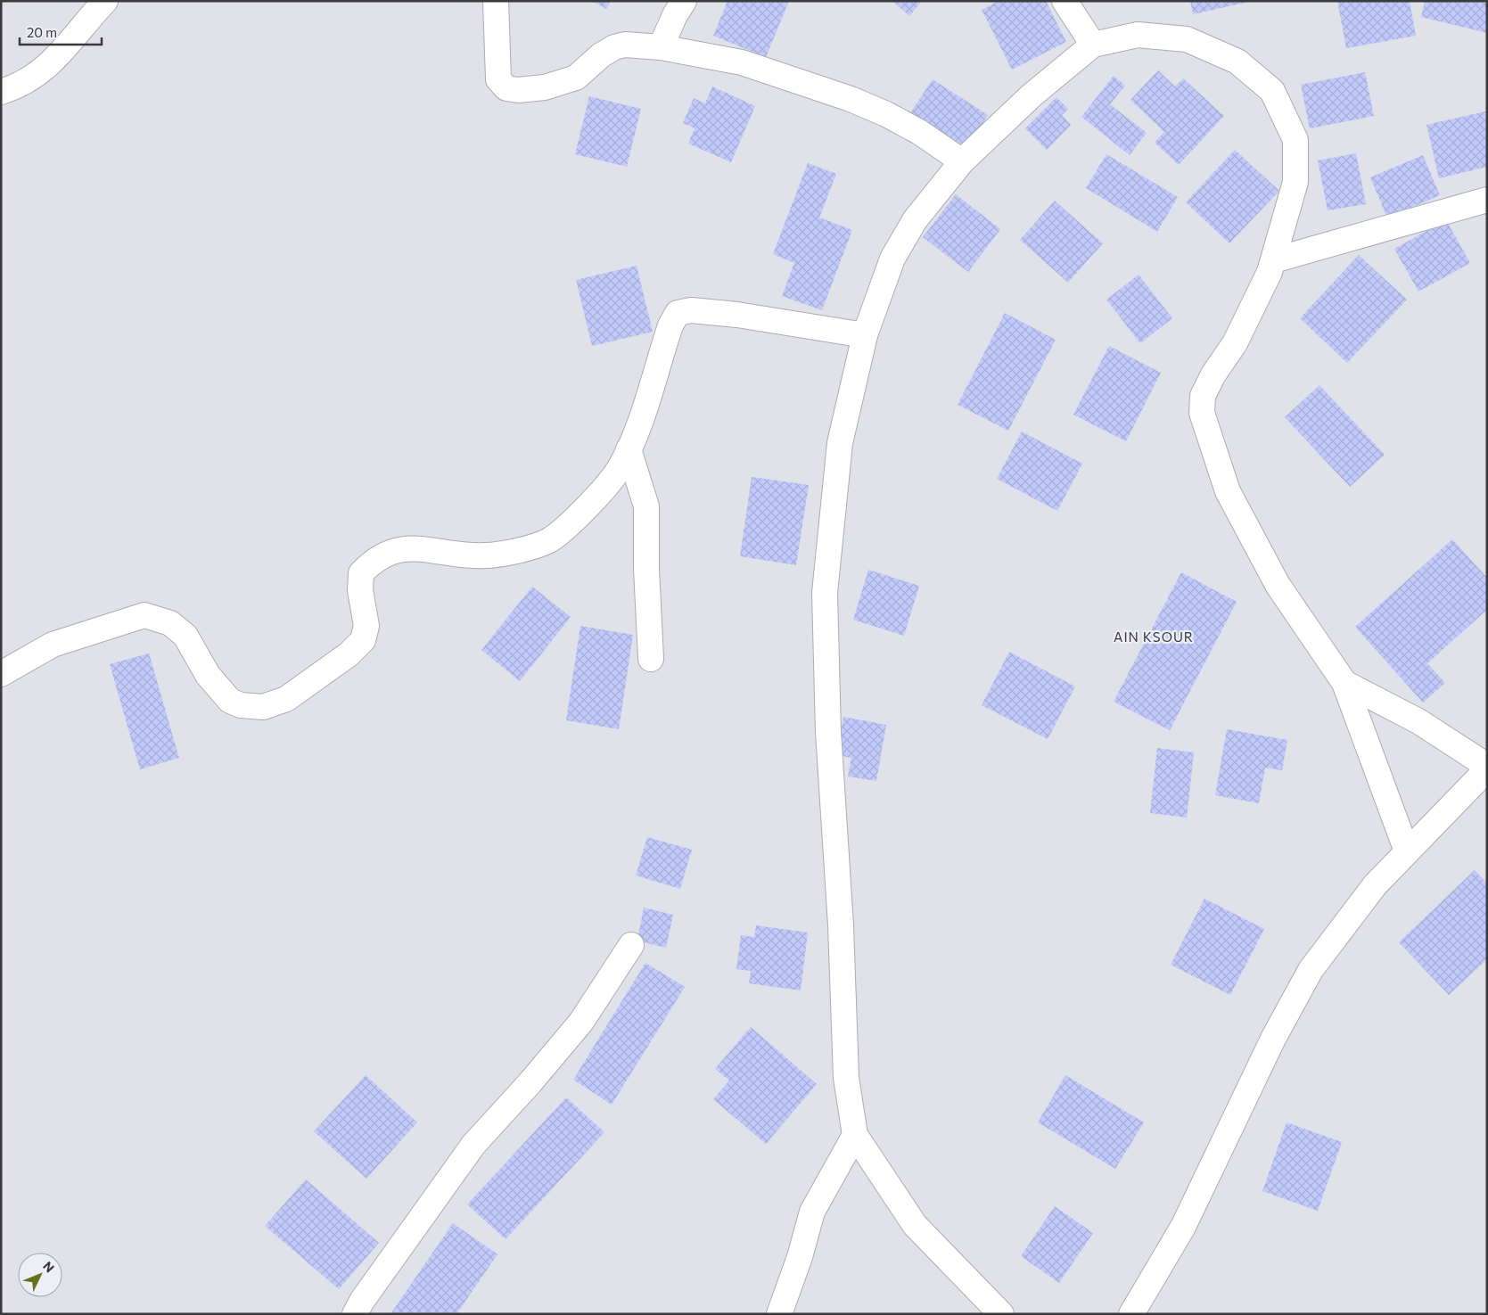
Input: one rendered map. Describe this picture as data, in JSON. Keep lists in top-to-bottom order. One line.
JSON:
{"districts":["AIN KSOUR"],"scale_bar":"20 m","north":"top right"}
